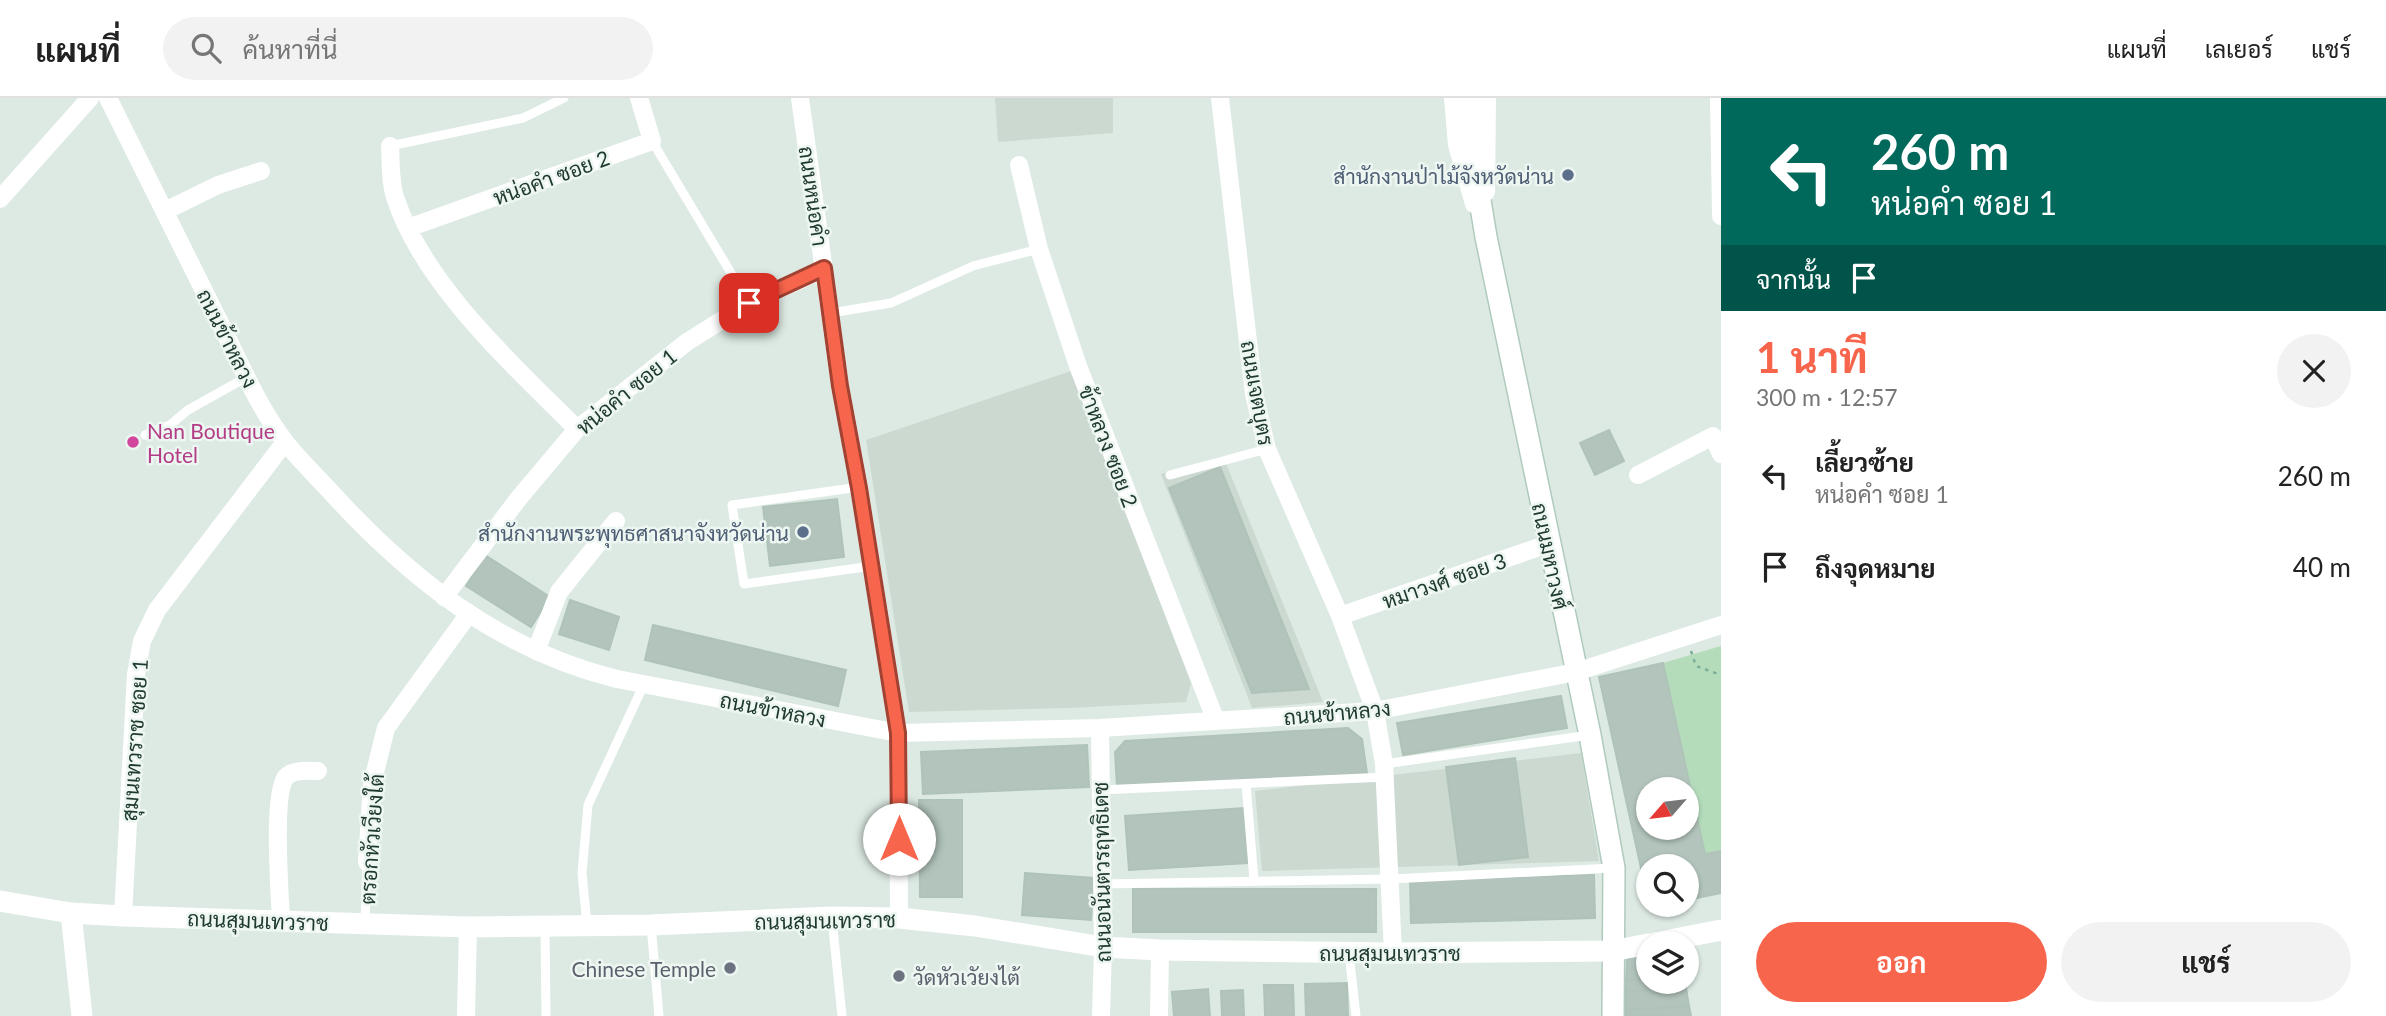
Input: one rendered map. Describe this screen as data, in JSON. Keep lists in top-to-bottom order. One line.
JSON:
{"streets":{"street":["หน่อคำ ซอย 2","ถนนหน่อคำ","ถนนข้าหลวง","หน่อคำ ซอย 1","ถนนเจตบุตร","ข้าหลวง ซอย 2","ถนนมหาวงศ์","หมาวงศ์ ซอย 3","สุมนเทวราช ซอย 1","ตรอกหัวเวียงใต้","ถนนอนันตวรฤทธิเดช","ถนนสุมนเทวราช"]},"crossings":[["ถนนหน่อคำ","ถนนข้าหลวง"],["ถนนหน่อคำ","หน่อคำ ซอย 1"],["ถนนหน่อคำ","ถนนสุมนเทวราช"],["ถนนข้าหลวง","หน่อคำ ซอย 1"],["ถนนข้าหลวง","ถนนเจตบุตร"],["ถนนข้าหลวง","ข้าหลวง ซอย 2"],["ถนนข้าหลวง","ถนนมหาวงศ์"],["ถนนข้าหลวง","สุมนเทวราช ซอย 1"],["ถนนข้าหลวง","ตรอกหัวเวียงใต้"],["ถนนข้าหลวง","ถนนอนันตวรฤทธิเดช"],["ถนนเจตบุตร","หมาวงศ์ ซอย 3"],["ถนนเจตบุตร","ถนนสุมนเทวราช"],["ถนนมหาวงศ์","หมาวงศ์ ซอย 3"],["ถนนมหาวงศ์","ถนนสุมนเทวราช"],["สุมนเทวราช ซอย 1","ถนนสุมนเทวราช"],["ตรอกหัวเวียงใต้","ถนนสุมนเทวราช"],["ถนนอนันตวรฤทธิเดช","ถนนสุมนเทวราช"]],"places":["สำนักงานป่าไม้จังหวัดน่าน","Nan Boutique Hotel","สำนักงานพระพุทธศาสนาจังหวัดน่าน","Chinese Temple","วัดหัวเวัยงไต้"],"north":"bottom left","page":{"header":"แผนที่","search":"ค้นหาที่นี่","nav":["แผนที่","เลเยอร์","แชร์"],"turn":["260 m","หน่อคำ ซอย 1"],"then":"จากนั้น","heading":["1 นาที","300 m · 12:57"],"list":[{"name":"เลี้ยวซ้าย","note":"หน่อคำ ซอย 1","value":"260 m"},{"name":"ถึงจุดหมาย","value":"40 m"}],"buttons":["ออก","แชร์"]}}
